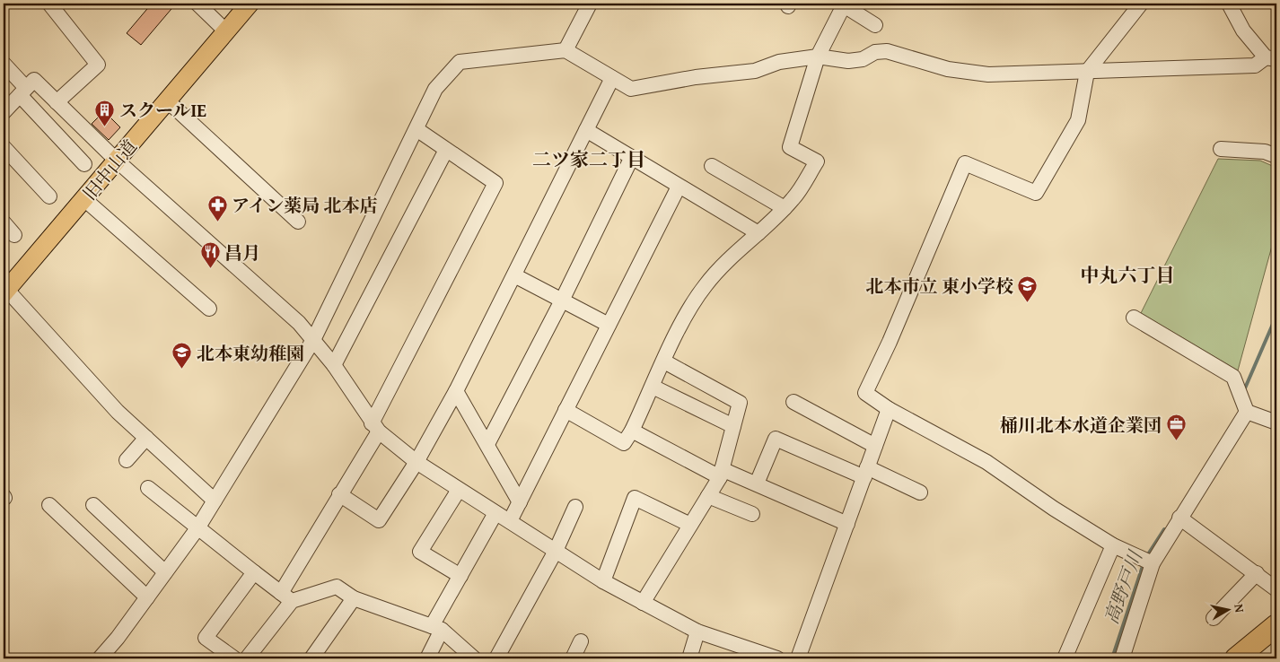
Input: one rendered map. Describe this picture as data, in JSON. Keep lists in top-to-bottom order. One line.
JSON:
{"streets":{"main road":["旧中山道"]},"districts":["二ツ家二丁目","中丸六丁目"],"water":["高野戸川"],"places":{"building":["スクールIE"],"pharmacy":["アイン薬局 北本店"],"restaurant":["昌月"],"school or university":["北本市立 東小学校","北本東幼稚園"],"office":["桶川北本水道企業団"]},"north":"right"}
